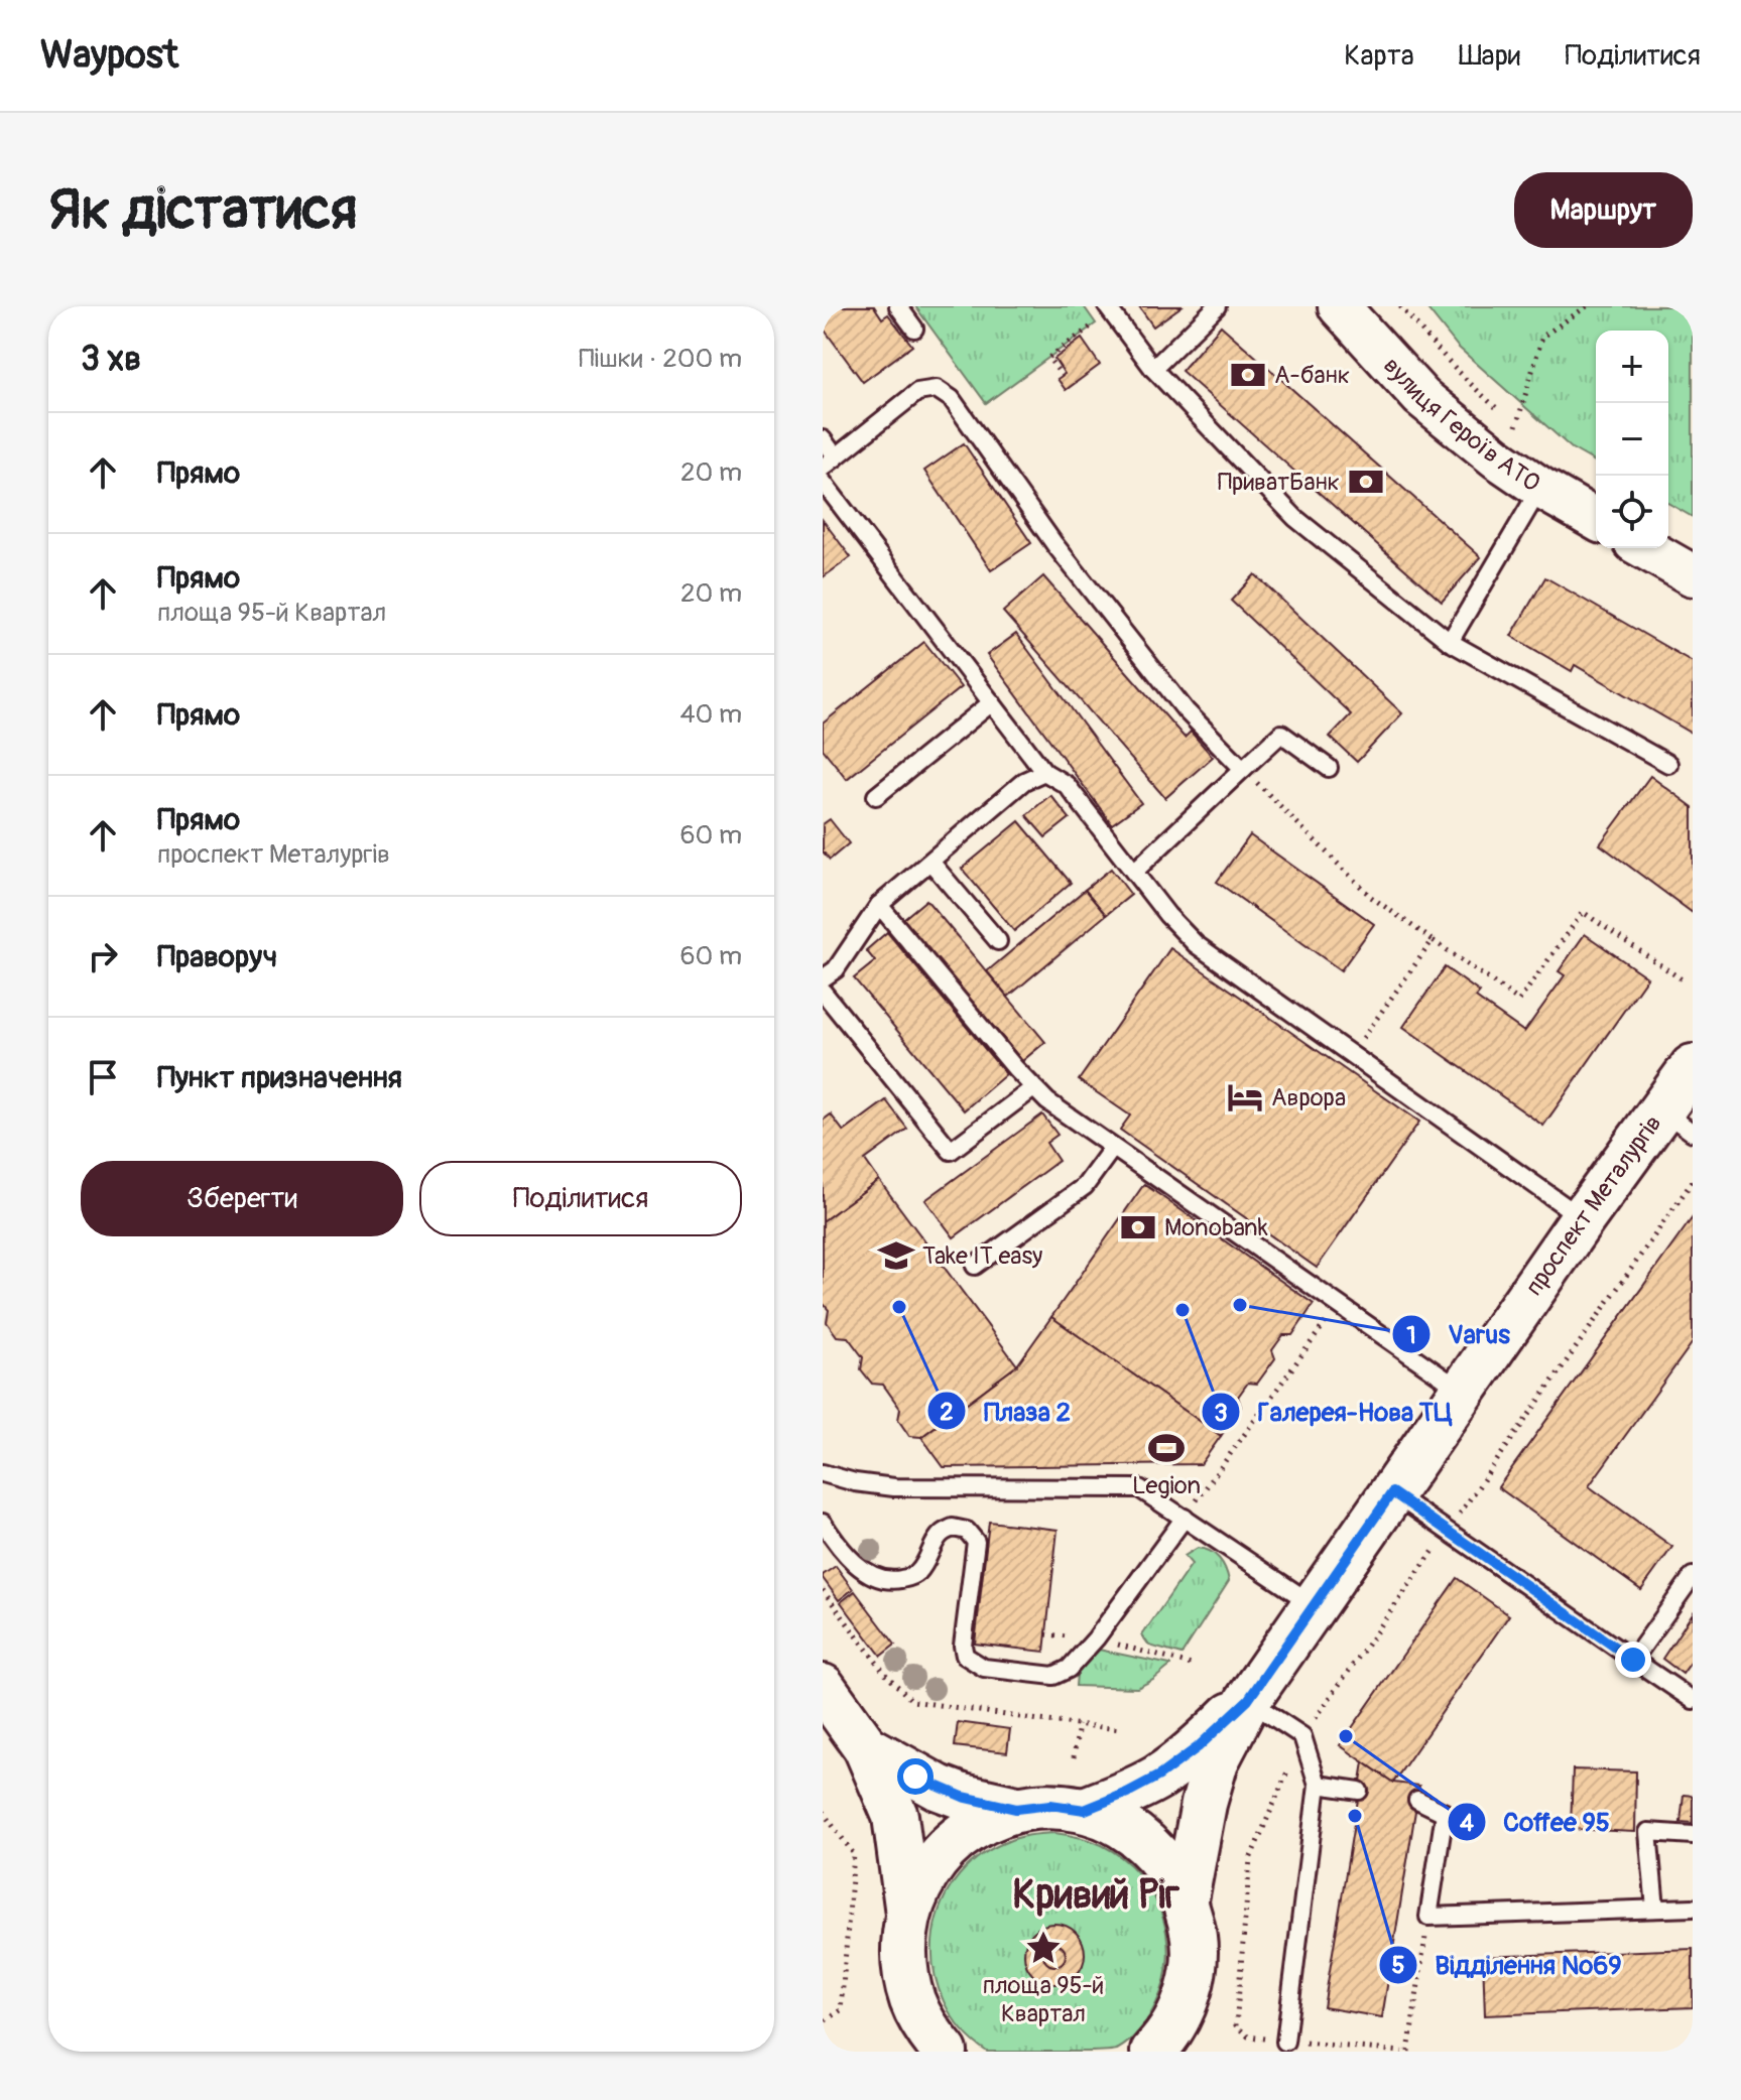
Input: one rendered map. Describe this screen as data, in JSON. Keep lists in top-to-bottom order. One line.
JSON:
{"streets":{"main road":["проспект Металургів"],"street":["вулиця Героїв АТО"]},"districts":["Кривий Ріг"],"places":{"bank":["А-банк","ПриватБанк","Monobank"],"hotel":["Аврора"],"school or university":["Take IT easy"],"other":["Varus","Плаза 2","Галерея-Нова ТЦ","Coffee 95","Відділення №69"],"sports":["Legion"],"place":["площа 95-й Квартал"]},"page":{"header":"Waypost","nav":["Карта","Шари","Поділитися"],"buttons":["Маршрут",["Зберегти","Поділитися"]],"title":"Як дістатися","heading":["3 хв","Пішки · 200 m"],"map_buttons":["+","−"],"list":[["Прямо","20 m"],["Прямо","площа 95-й Квартал","20 m"],["Прямо","40 m"],["Прямо","проспект Металургів","60 m"],["Праворуч","60 m"],"Пункт призначення"]}}
